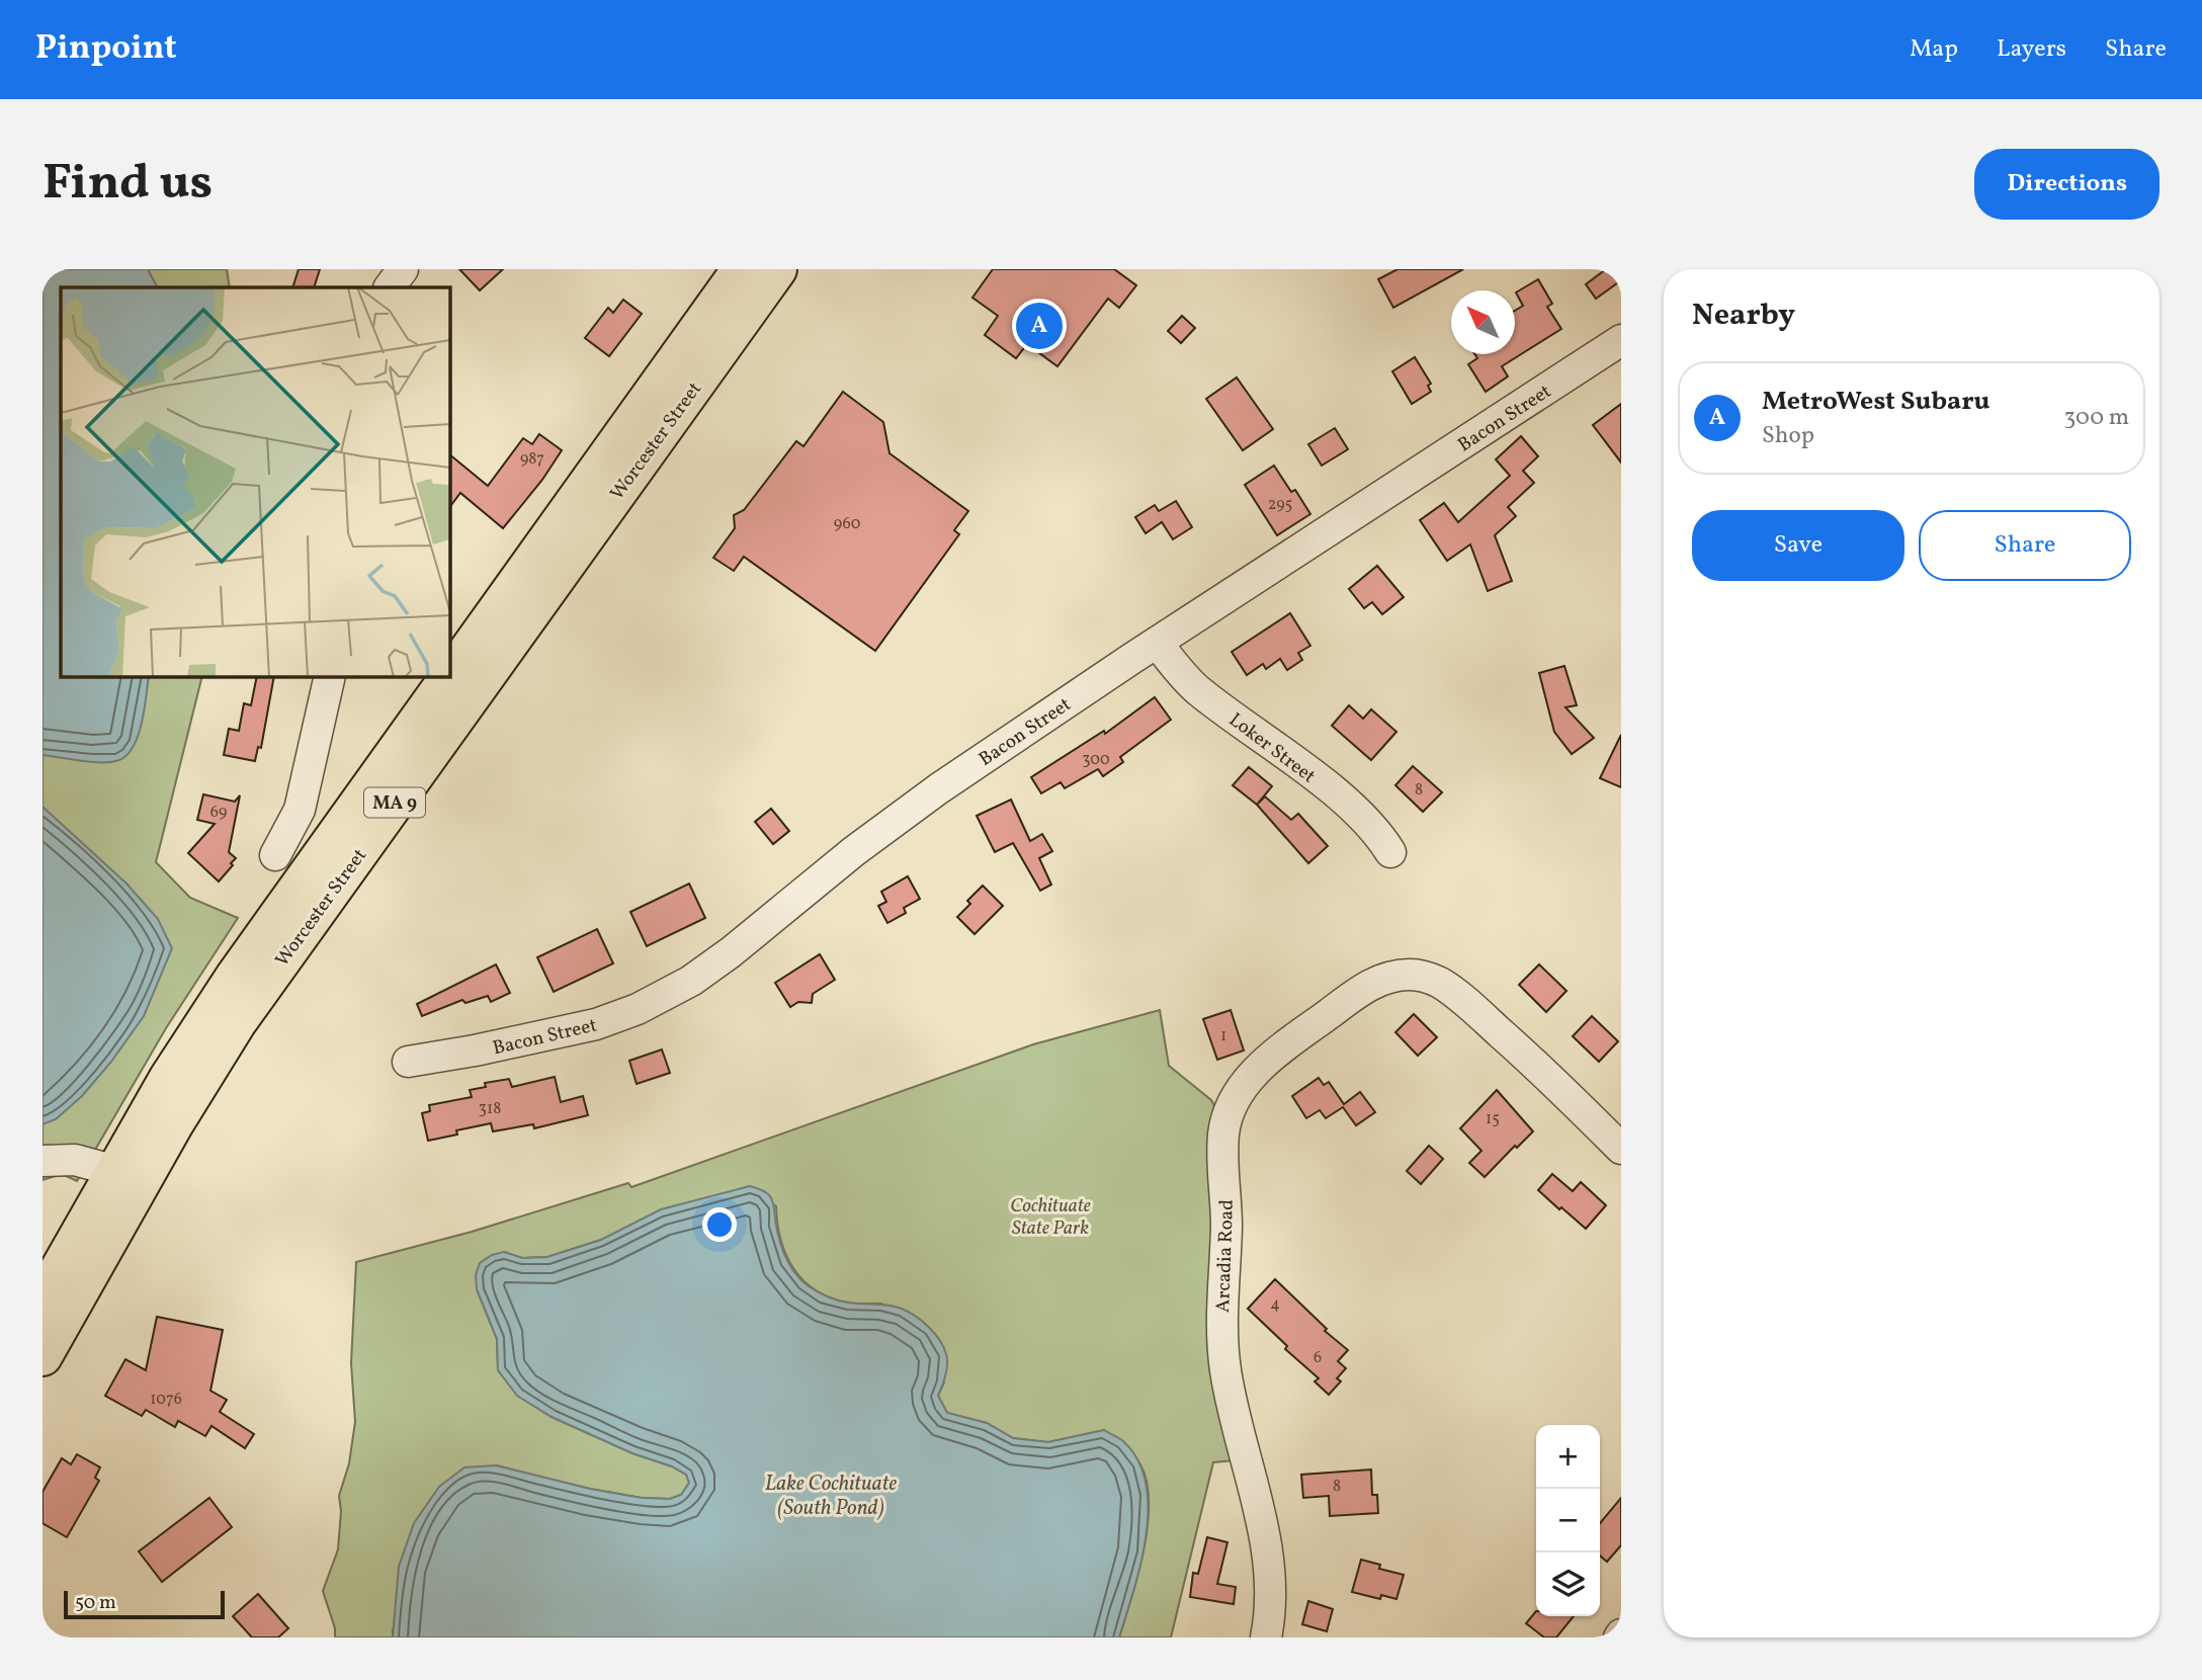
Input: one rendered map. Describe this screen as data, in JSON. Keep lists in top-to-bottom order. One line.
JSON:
{"streets":{"highway":["Worcester Street","MA 9"],"street":["Bacon Street","Loker Street","Arcadia Road"]},"crossings":[["Bacon Street","Loker Street"]],"water":["Lake Cochituate (South Pond)"],"parks":["Cochituate State Park"],"house_numbers":["987","295","960","300","8","69","1","318","15","4","6","1076","8"],"scale_bar":"50 m","north":"top left","page":{"header":"Pinpoint","nav":["Map","Layers","Share"],"buttons":["Directions",["Save","Share"]],"title":"Find us","heading":"Nearby","pins":"A","list":[{"mark":"A","name":"MetroWest Subaru","note":"Shop","value":"300 m"}],"map_buttons":["+","−"],"scale":"50 m"}}
